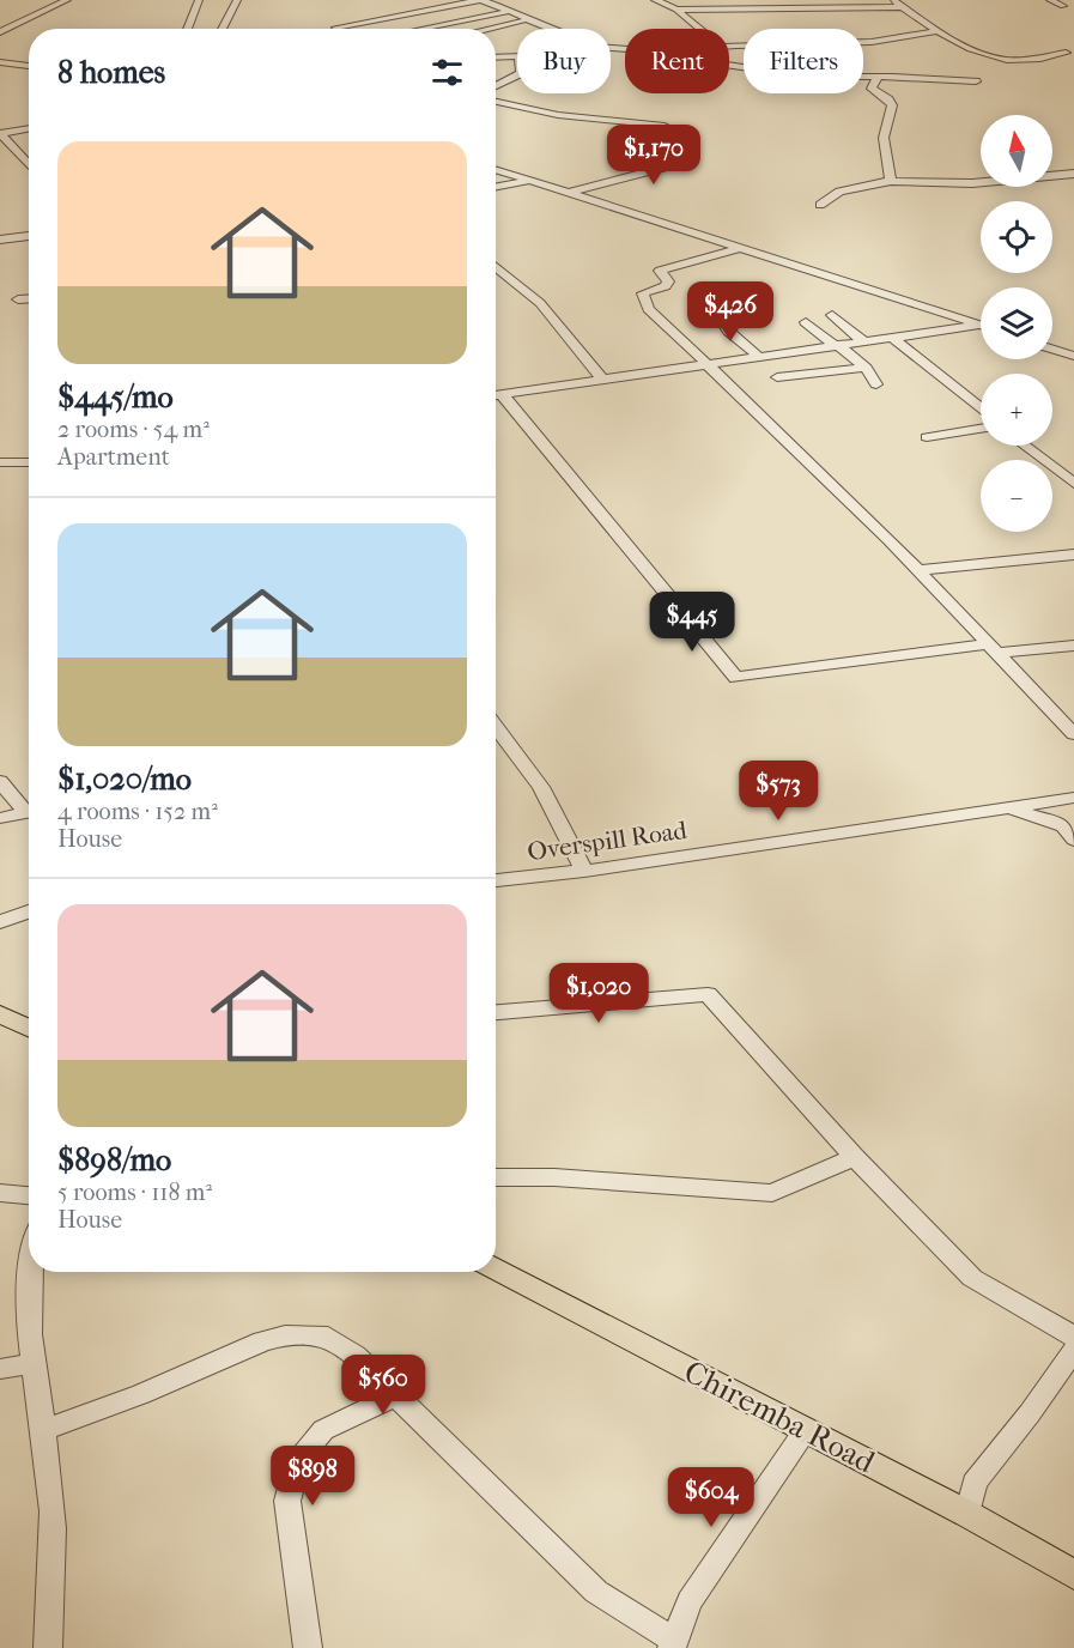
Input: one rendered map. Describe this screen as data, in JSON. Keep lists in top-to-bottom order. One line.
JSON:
{"streets":{"main road":["Chiremba Road"],"street":["Overspill Road"]},"north":"top","page":{"chip":["Buy","Rent","Filters"],"heading":"8 homes","map_buttons":["+","−"],"list":[{"name":"$445/mo","note":"2 rooms · 54 m² · Apartment"},{"name":"$1,020/mo","note":"4 rooms · 152 m² · House"},{"name":"$898/mo","note":"5 rooms · 118 m² · House"}],"price":["$1,170","$426","$445","$573","$1,020","$560","$898","$604"]}}
